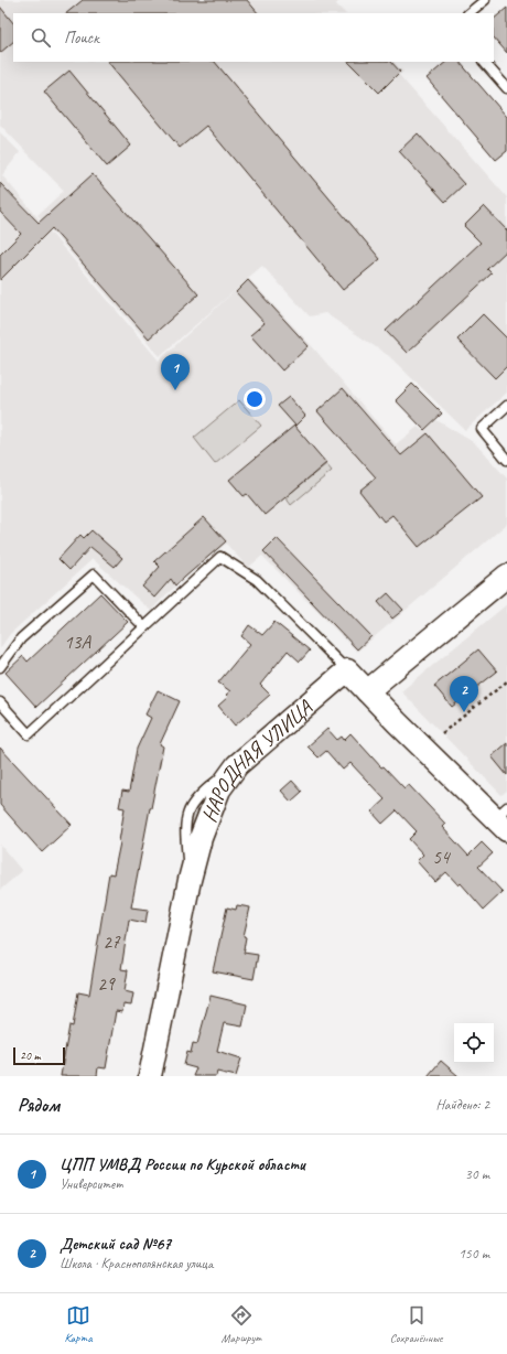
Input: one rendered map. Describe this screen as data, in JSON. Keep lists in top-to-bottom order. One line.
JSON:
{"streets":{"street":["НАРОДНАЯ УЛИЦА"]},"house_numbers":["13А","54","27","29"],"scale_bar":"20 m","page":{"search":"Поиск","pins":["1","2"],"scale":"20 m","heading":["Рядом","Найдено: 2"],"list":[{"mark":"1","name":"ЦПП УМВД России по Курской области","note":"Университет","value":"30 m"},{"mark":"2","name":"Детский сад №67","note":"Школа · Краснополянская улица","value":"150 m"}],"nav":["Карта","Маршрут","Сохранённые"]}}
